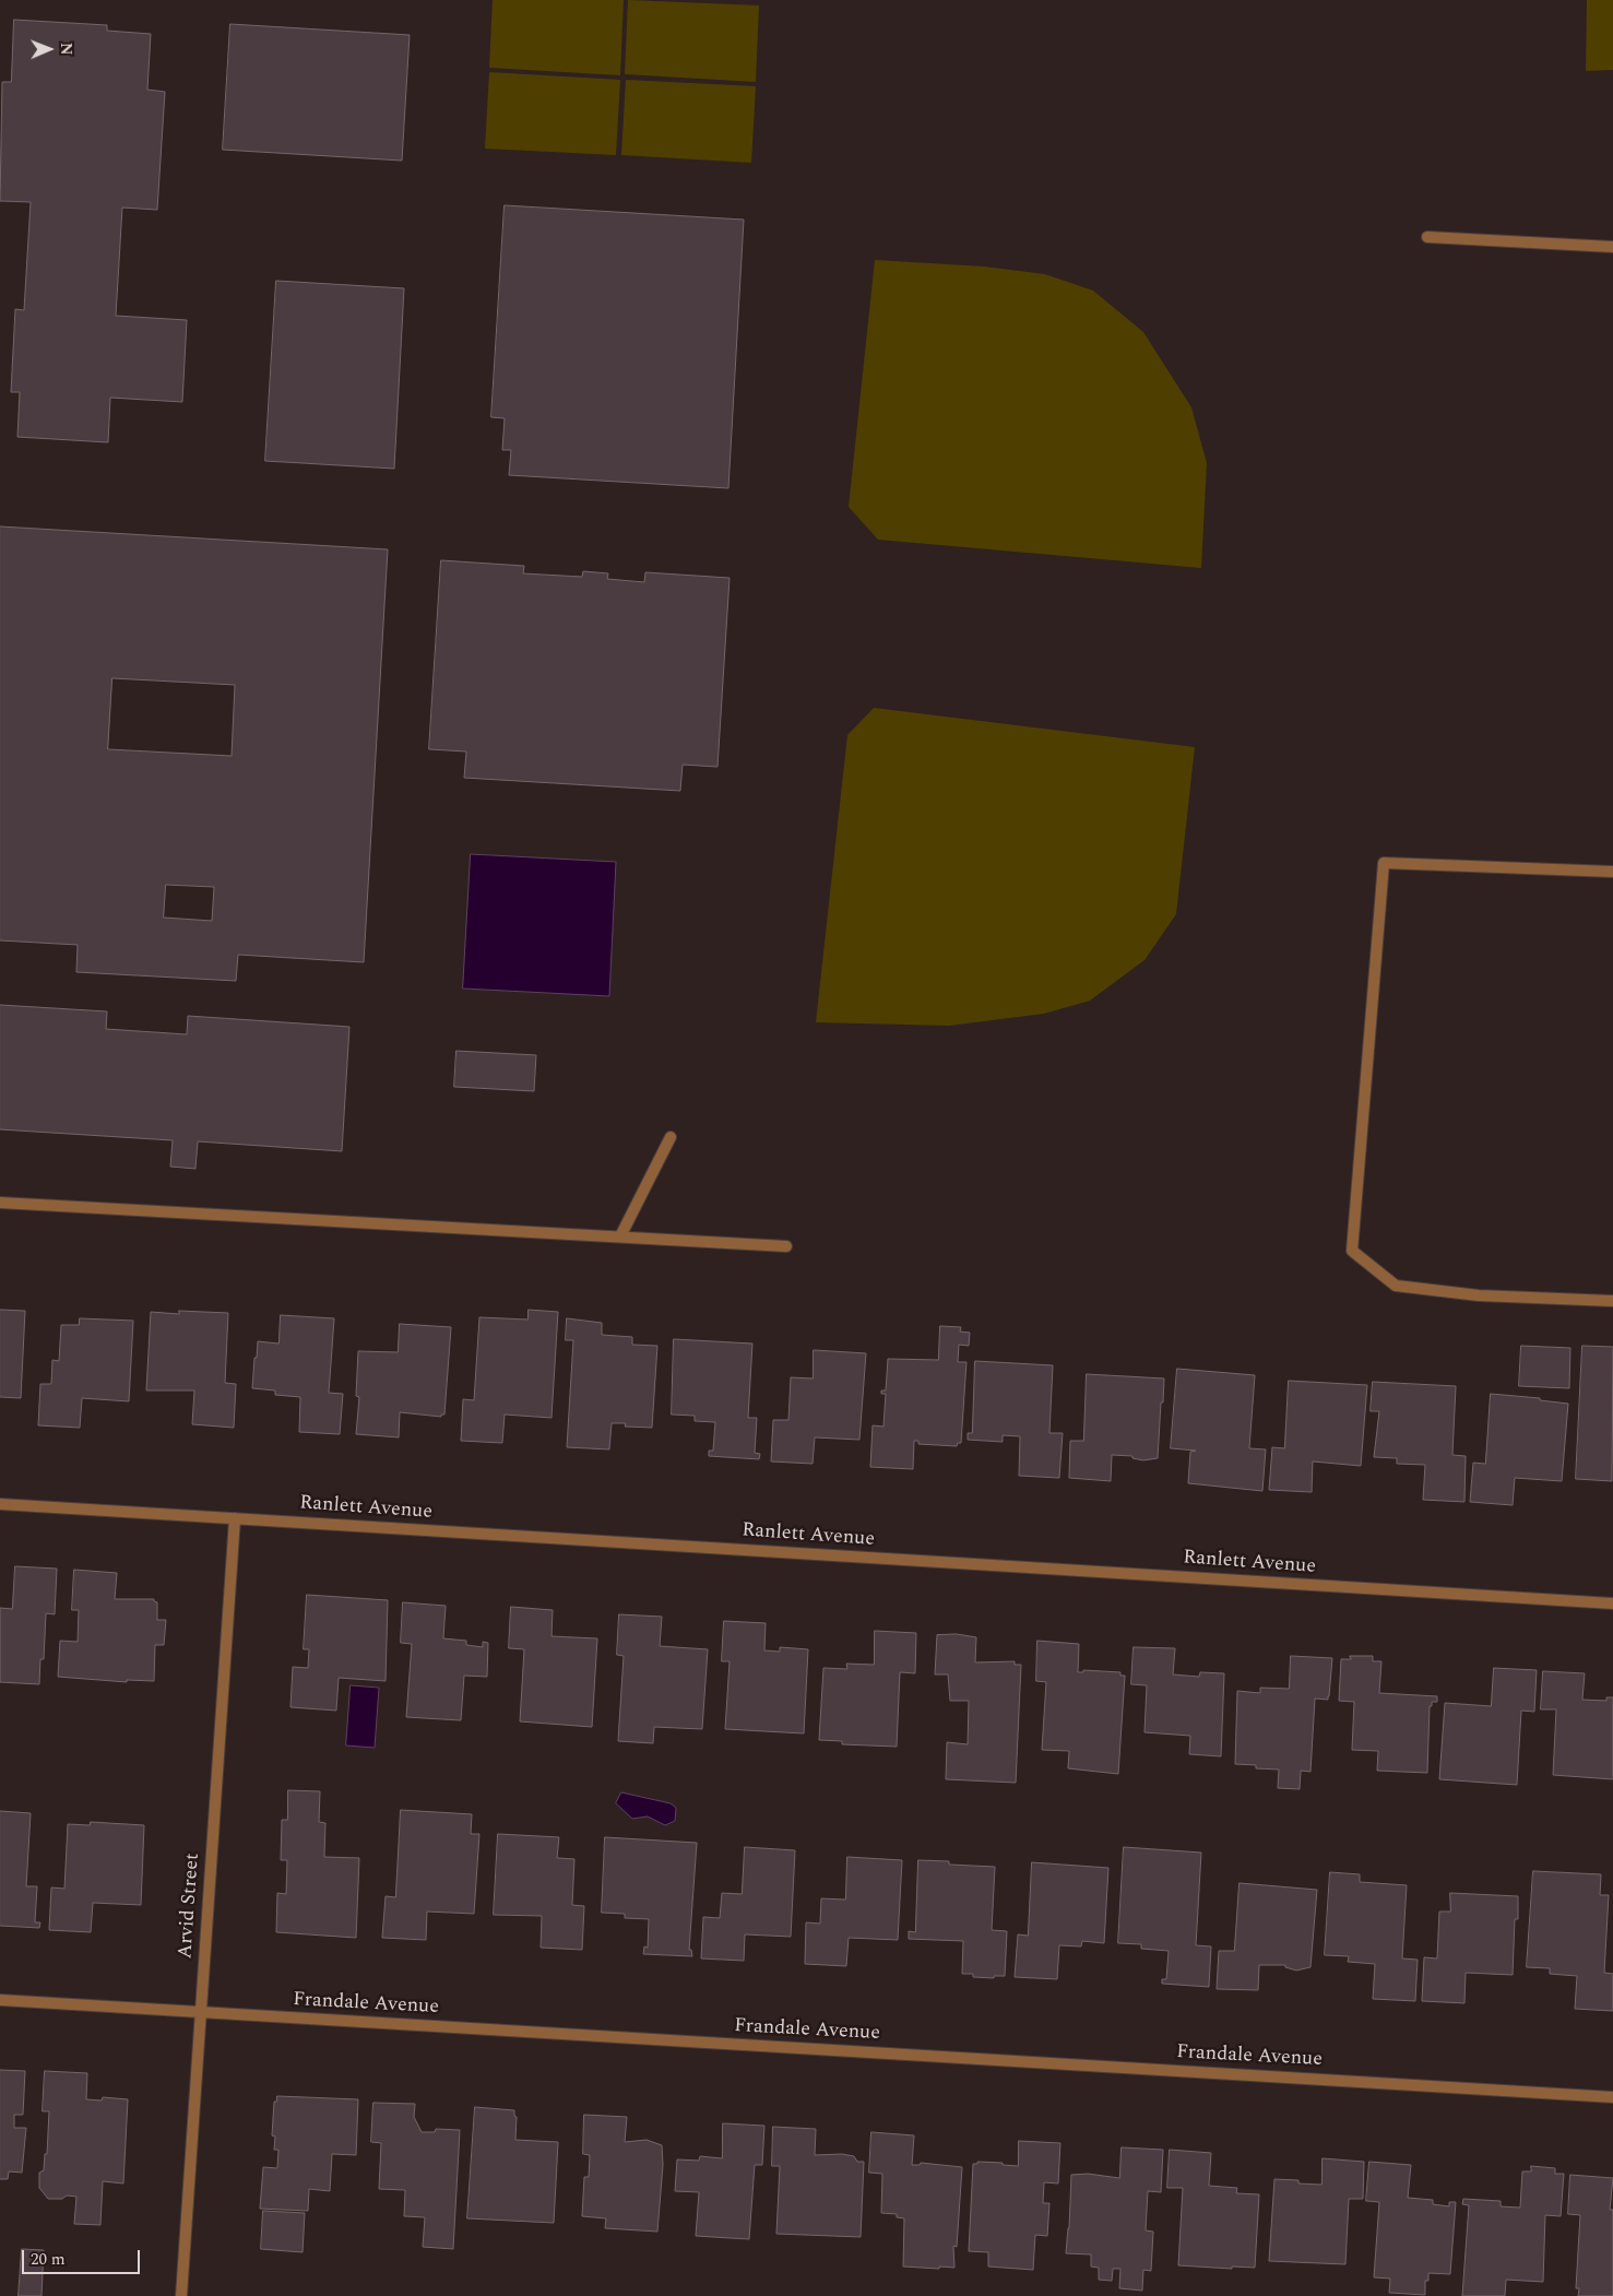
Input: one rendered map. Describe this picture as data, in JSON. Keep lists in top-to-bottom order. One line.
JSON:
{"streets":{"street":["Ranlett Avenue","Arvid Street","Frandale Avenue"]},"crossings":[["Ranlett Avenue","Arvid Street"],["Arvid Street","Frandale Avenue"]],"scale_bar":"20 m","north":"right"}
